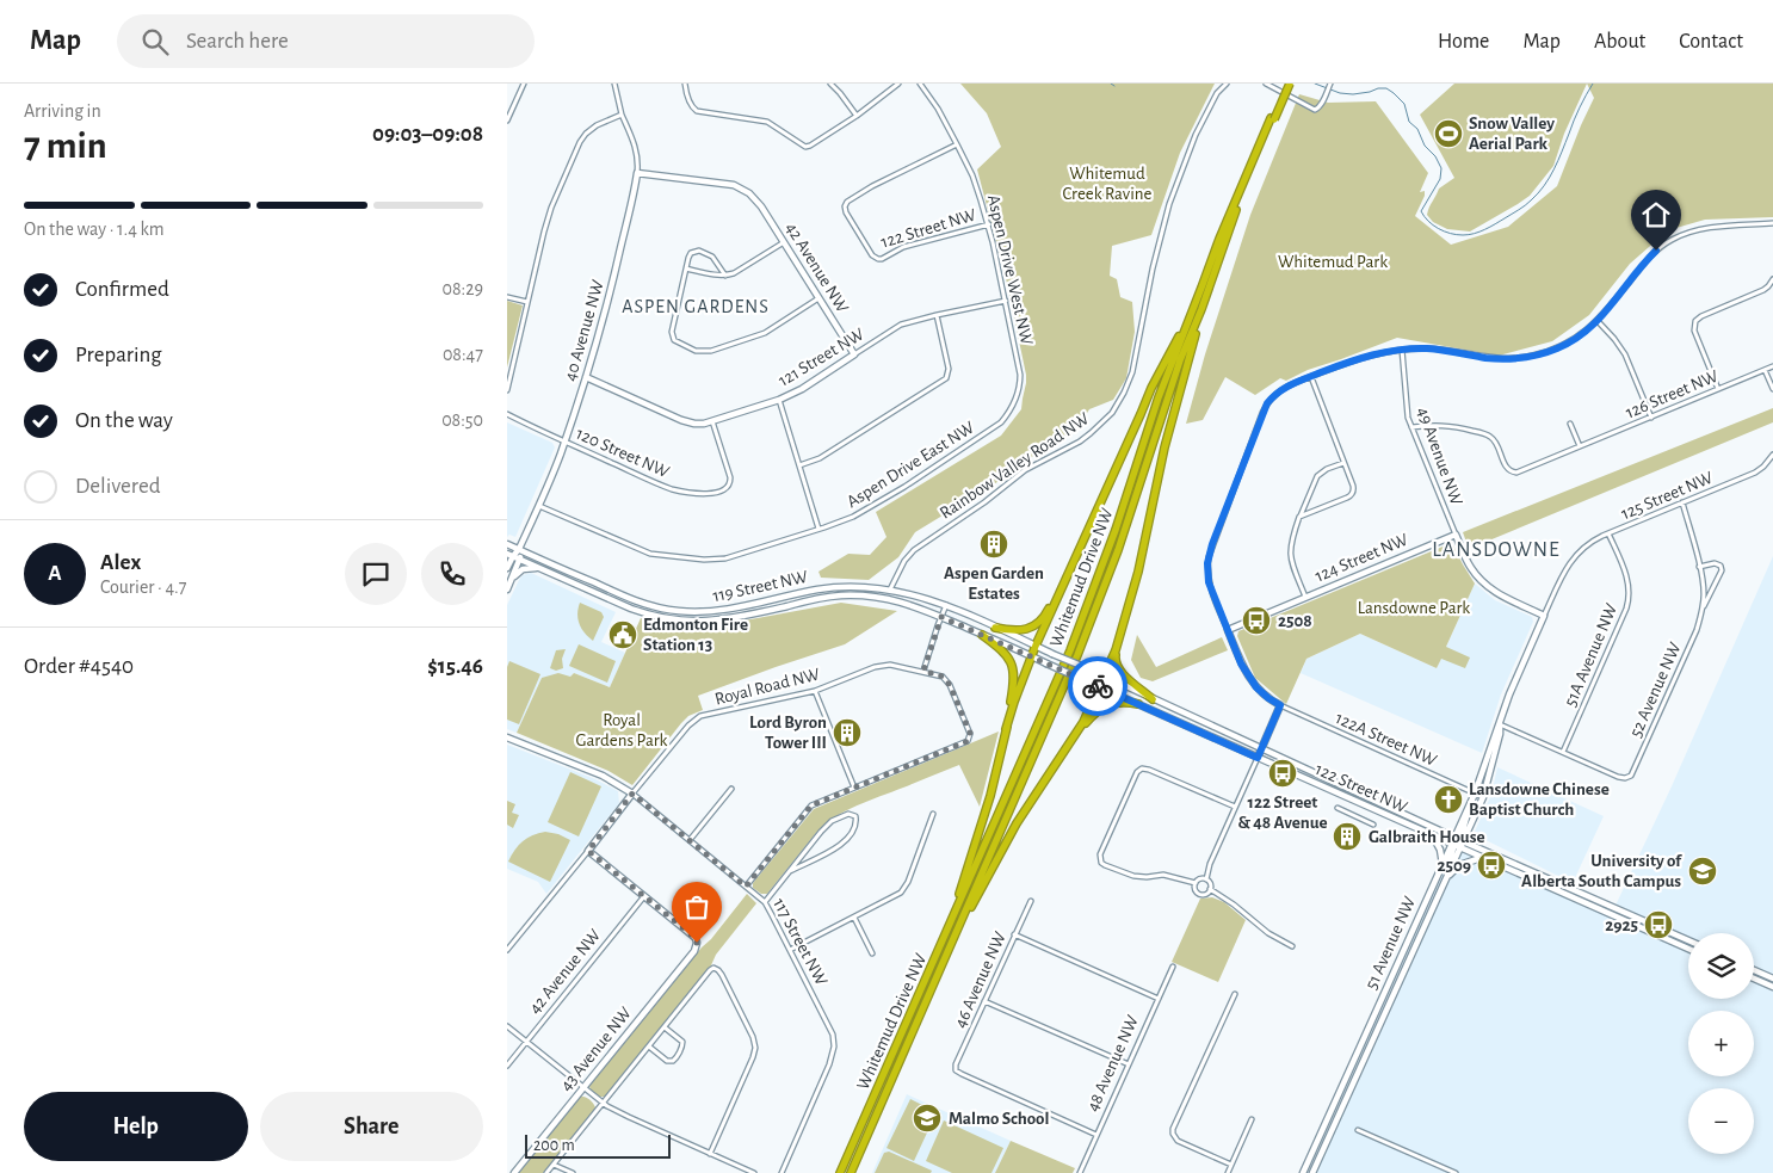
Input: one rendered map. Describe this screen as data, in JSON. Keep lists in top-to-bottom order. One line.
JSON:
{"streets":{"highway":["Whitemud Drive NW"],"main road":["122 Street NW","42 Avenue NW","40 Avenue NW","121 Street NW","124 Street NW","119 Street NW","117 Street NW","51 Avenue NW","43 Avenue NW"],"street":["Aspen Drive West NW","126 Street NW","120 Street NW","49 Avenue NW","Aspen Drive East NW","Rainbow Valley Road NW","125 Street NW","51A Avenue NW","Royal Road NW","52 Avenue NW","122A Street NW","46 Avenue NW","48 Avenue NW"]},"crossings":[["122 Street NW","Aspen Drive West NW"],["122 Street NW","119 Street NW"],["122 Street NW","51 Avenue NW"],["42 Avenue NW","40 Avenue NW"],["42 Avenue NW","121 Street NW"],["42 Avenue NW","43 Avenue NW"],["Aspen Drive West NW","121 Street NW"],["Aspen Drive West NW","Aspen Drive East NW"],["40 Avenue NW","121 Street NW"],["40 Avenue NW","120 Street NW"],["40 Avenue NW","Aspen Drive East NW"],["40 Avenue NW","119 Street NW"],["121 Street NW","120 Street NW"],["126 Street NW","49 Avenue NW"],["49 Avenue NW","124 Street NW"],["Rainbow Valley Road NW","119 Street NW"],["125 Street NW","51A Avenue NW"],["125 Street NW","52 Avenue NW"],["125 Street NW","51 Avenue NW"],["51A Avenue NW","52 Avenue NW"],["Royal Road NW","117 Street NW"],["122A Street NW","51 Avenue NW"],["46 Avenue NW","48 Avenue NW"]],"districts":["ASPEN GARDENS","LANSDOWNE"],"parks":["Whitemud Creek Ravine","Whitemud Park","Lansdowne Park","Royal Gardens Park"],"places":{"sports":["Snow Valley Aerial Park"],"building":["Aspen Garden Estates","Lord Byron Tower III","Galbraith House"],"bus stop":["2508","122 Street & 48 Avenue","2509","2925"],"public building":["Edmonton Fire Station 13"],"church":["Lansdowne Chinese Baptist Church"],"school or university":["University of Alberta South Campus","Malmo School"]},"scale_bar":"200 m","page":{"header":"Map","search":"Search here","nav":["Home","Map","About","Contact"],"heading":["7 min","Arriving in","09:03–09:08"],"panel":["Alex","Courier · 4.7","Order #4540","$15.46"],"bar":"On the way · 1.4 km","list":[["Confirmed","08:29"],["Preparing","08:47"],["On the way","08:50"],"Delivered"],"round":"A","map_buttons":["+","−"],"buttons":["Help","Share"],"scale":"200 m"}}
